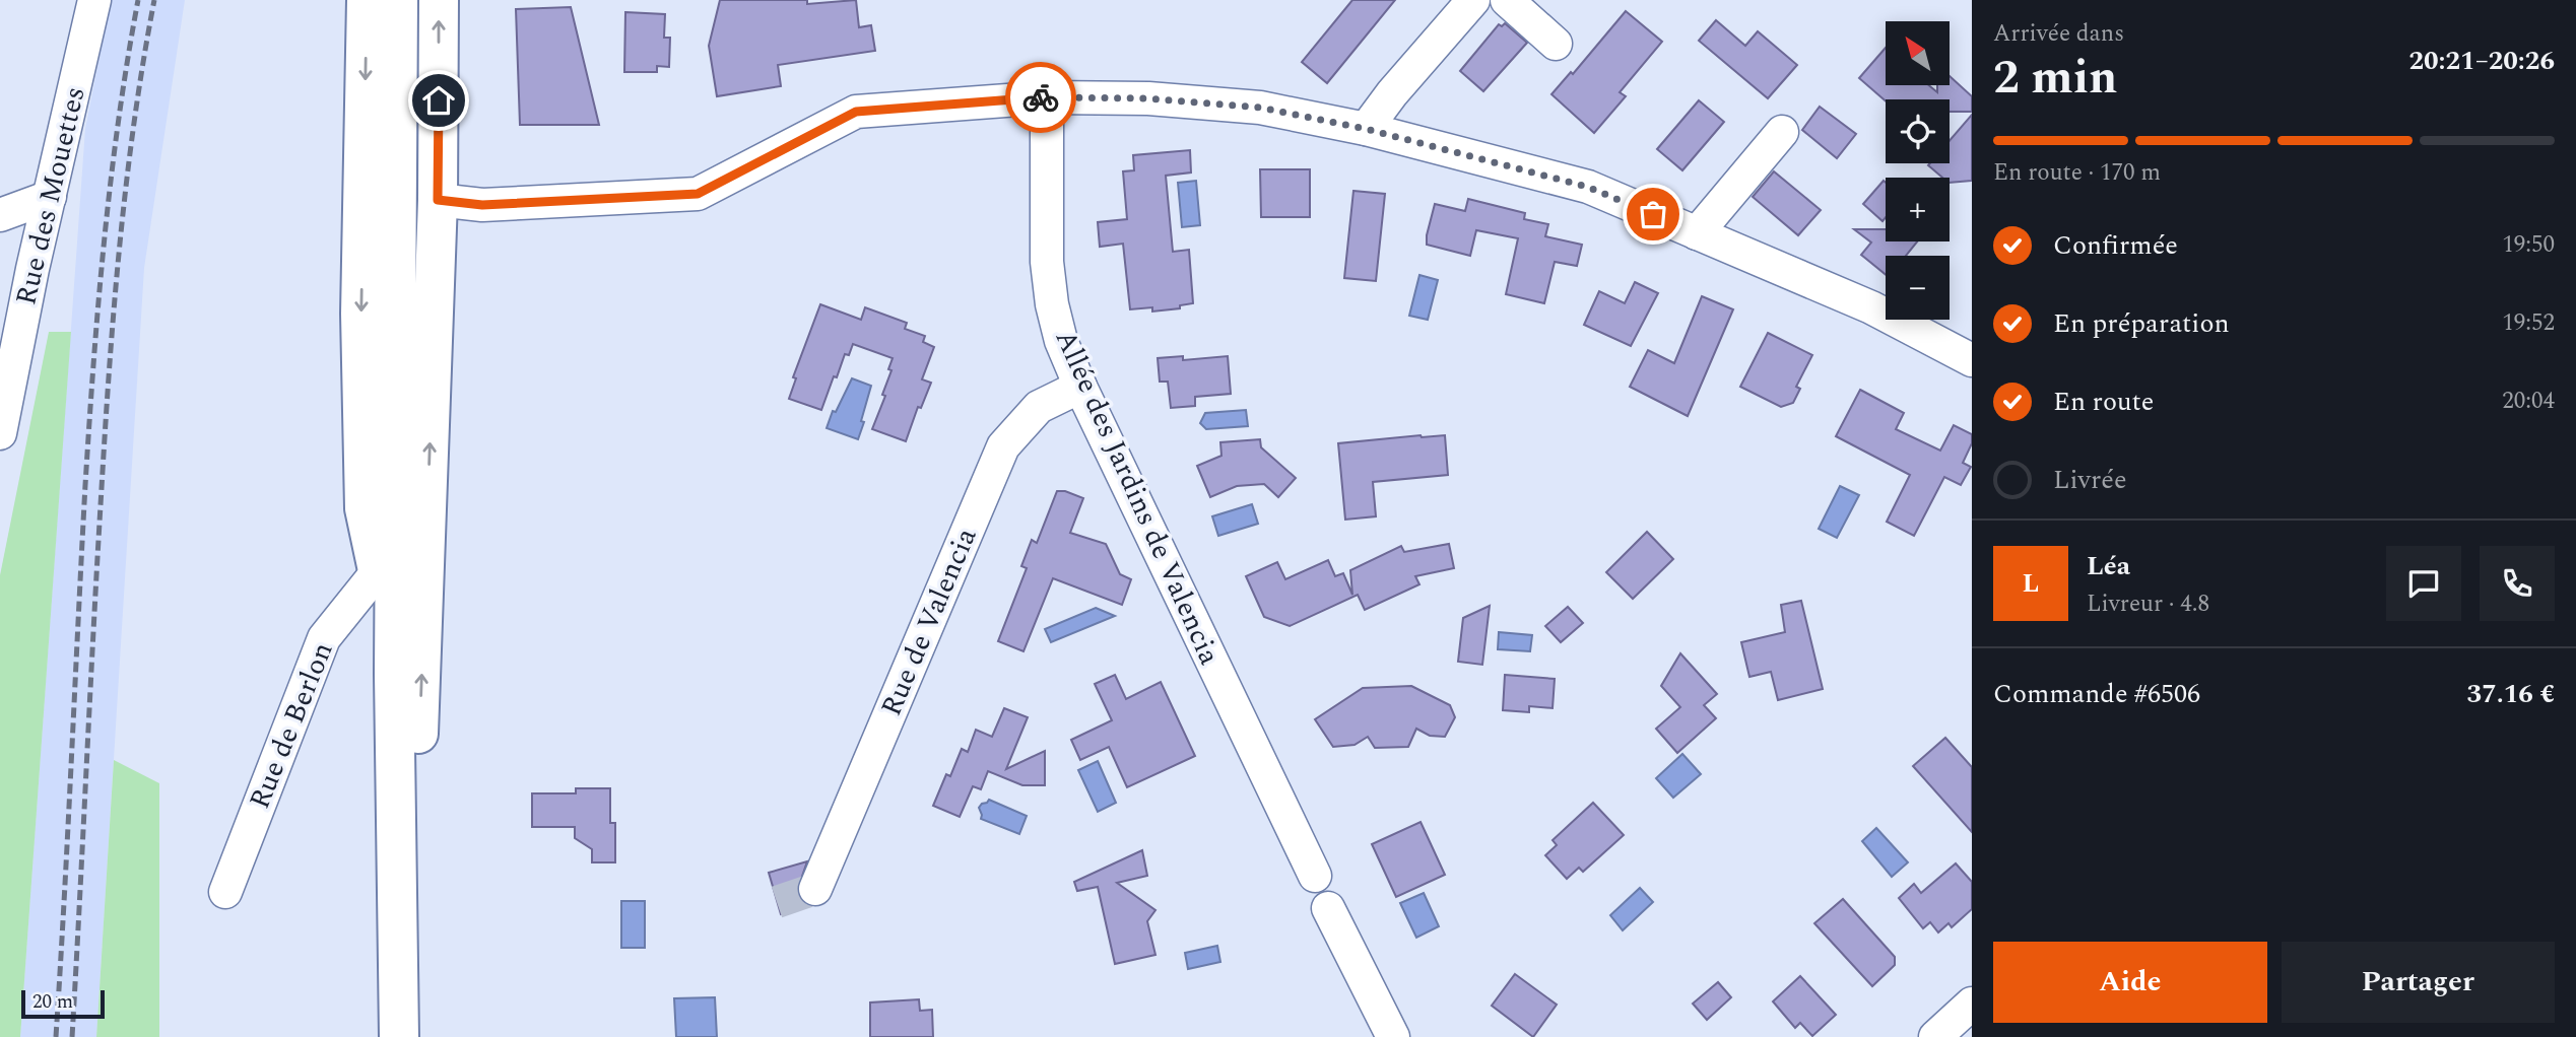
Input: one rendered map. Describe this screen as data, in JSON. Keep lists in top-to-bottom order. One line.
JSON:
{"streets":{"street":["Rue des Mouettes","Allée des Jardins de Valencia","Rue de Valencia","Rue de Berlon"]},"crossings":[["Allée des Jardins de Valencia","Rue de Valencia"]],"scale_bar":"20 m","north":"top left","page":{"heading":["2 min","Arrivée dans","20:21–20:26"],"panel":["Léa","Livreur · 4.8","Commande #6506","37.16 €"],"map_buttons":["+","−"],"bar":"En route · 170 m","list":[["Confirmée","19:50"],["En préparation","19:52"],["En route","20:04"],"Livrée"],"round":"L","buttons":["Aide","Partager"],"scale":"20 m"}}
